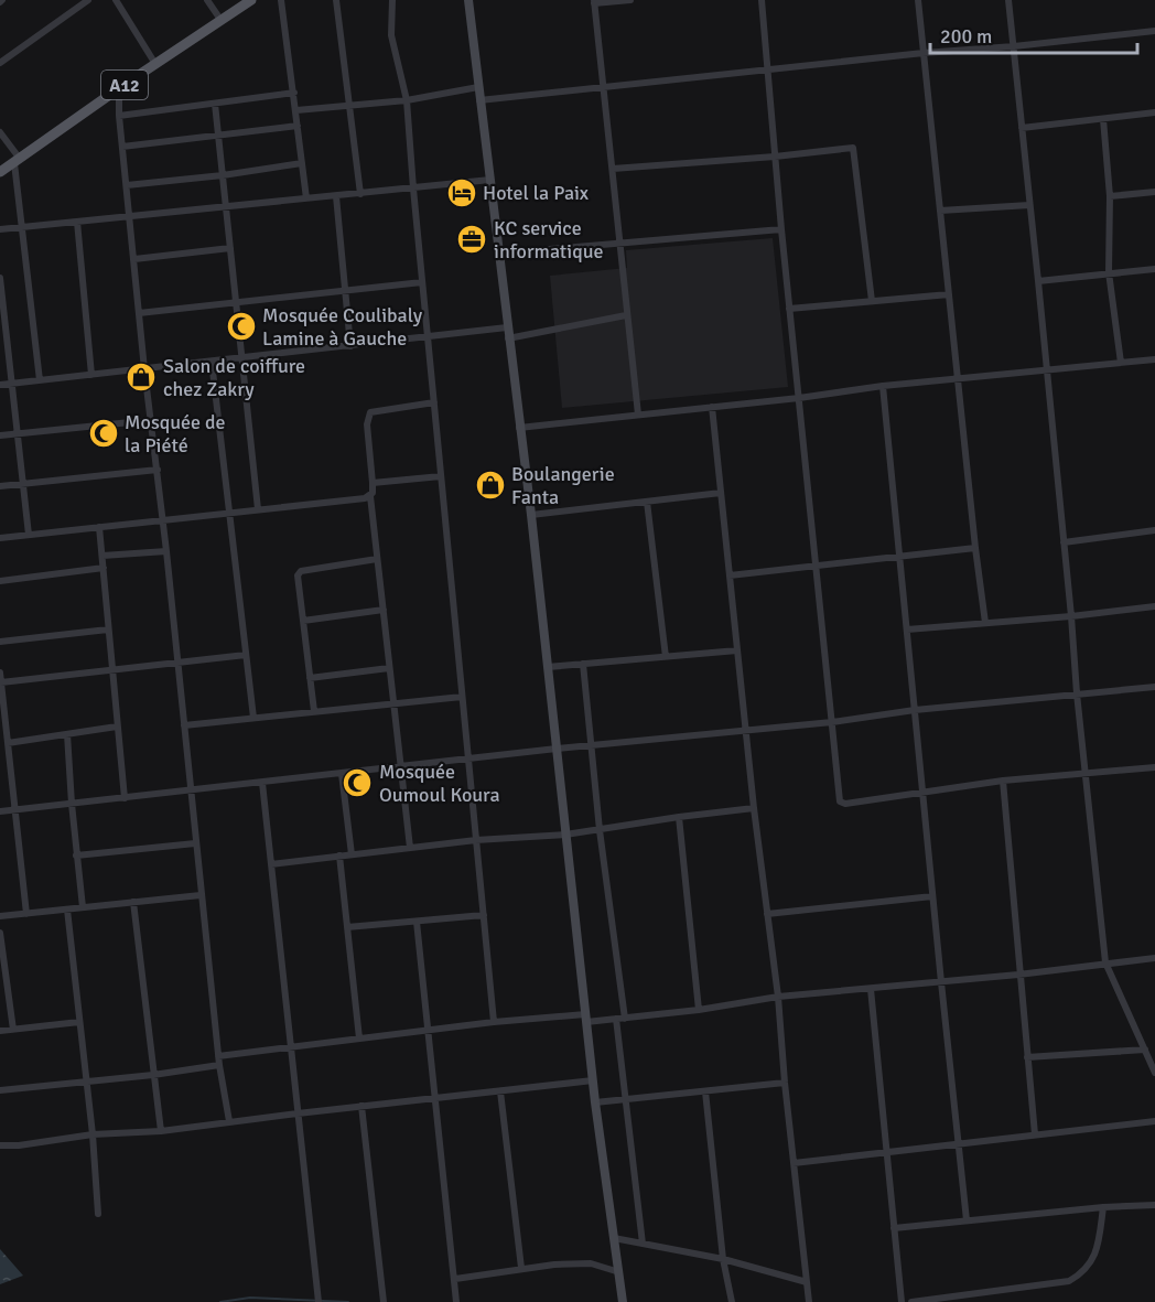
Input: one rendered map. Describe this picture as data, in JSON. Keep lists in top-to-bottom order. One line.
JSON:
{"streets":{"main road":["A12"]},"places":{"hotel":["Hotel la Paix"],"office":["KC service informatique"],"mosque":["Mosquée Coulibaly Lamine à Gauche","Mosquée de la Piété","Mosquée Oumoul Koura"],"shop":["Salon de coiffure chez Zakry","Boulangerie Fanta"]},"scale_bar":"200 m"}
